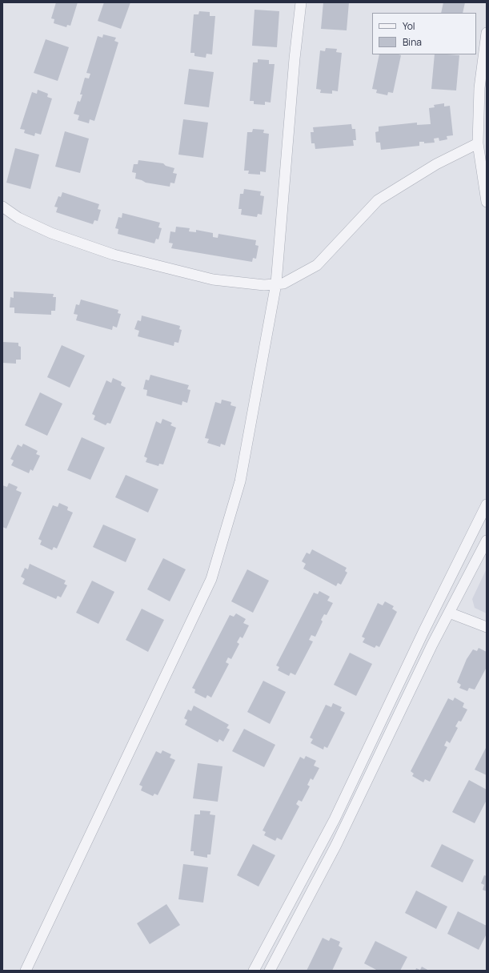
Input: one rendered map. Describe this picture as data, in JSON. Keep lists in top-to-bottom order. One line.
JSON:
{"legend":["Yol","Bina"]}
